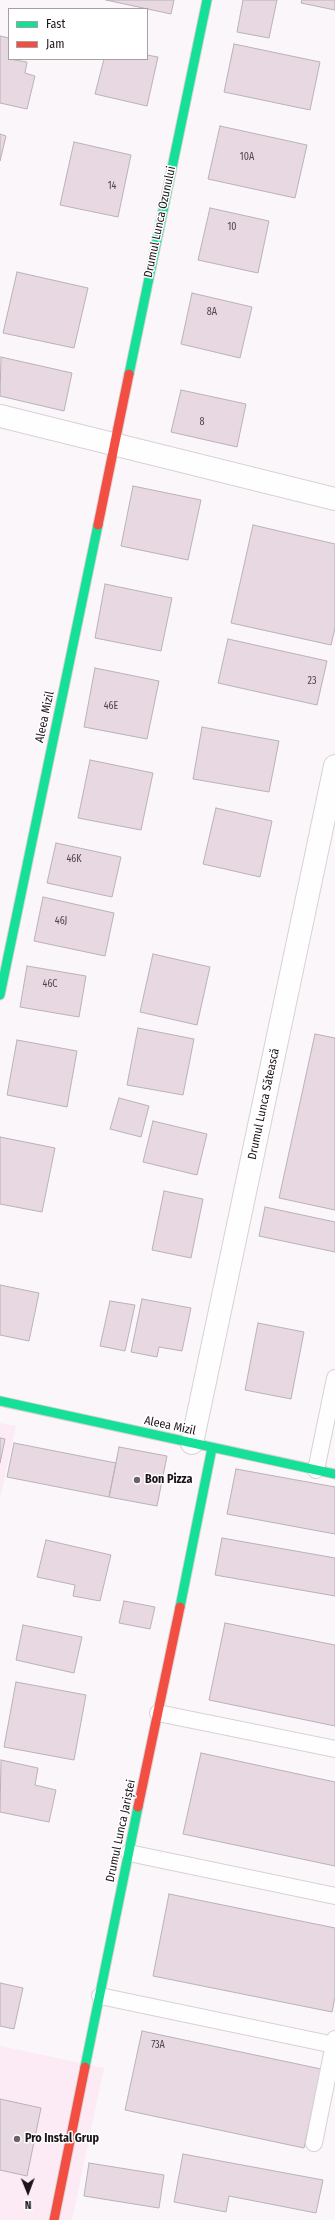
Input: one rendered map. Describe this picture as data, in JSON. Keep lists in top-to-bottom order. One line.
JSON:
{"streets":{"street":["Drumul Lunca Ozunului","Aleea Mizil","Drumul Lunca Sătească","Drumul Lunca Jariștei"]},"crossings":[["Drumul Lunca Ozunului","Aleea Mizil"],["Aleea Mizil","Drumul Lunca Sătească"],["Aleea Mizil","Drumul Lunca Jariștei"],["Drumul Lunca Sătească","Drumul Lunca Jariștei"]],"places":["Bon Pizza","Pro Instal Grup"],"house_numbers":["10A","14","10","8A","8","23","46E","46K","46J","46C","73A"],"legend":["Fast","Jam"],"north":"bottom"}
